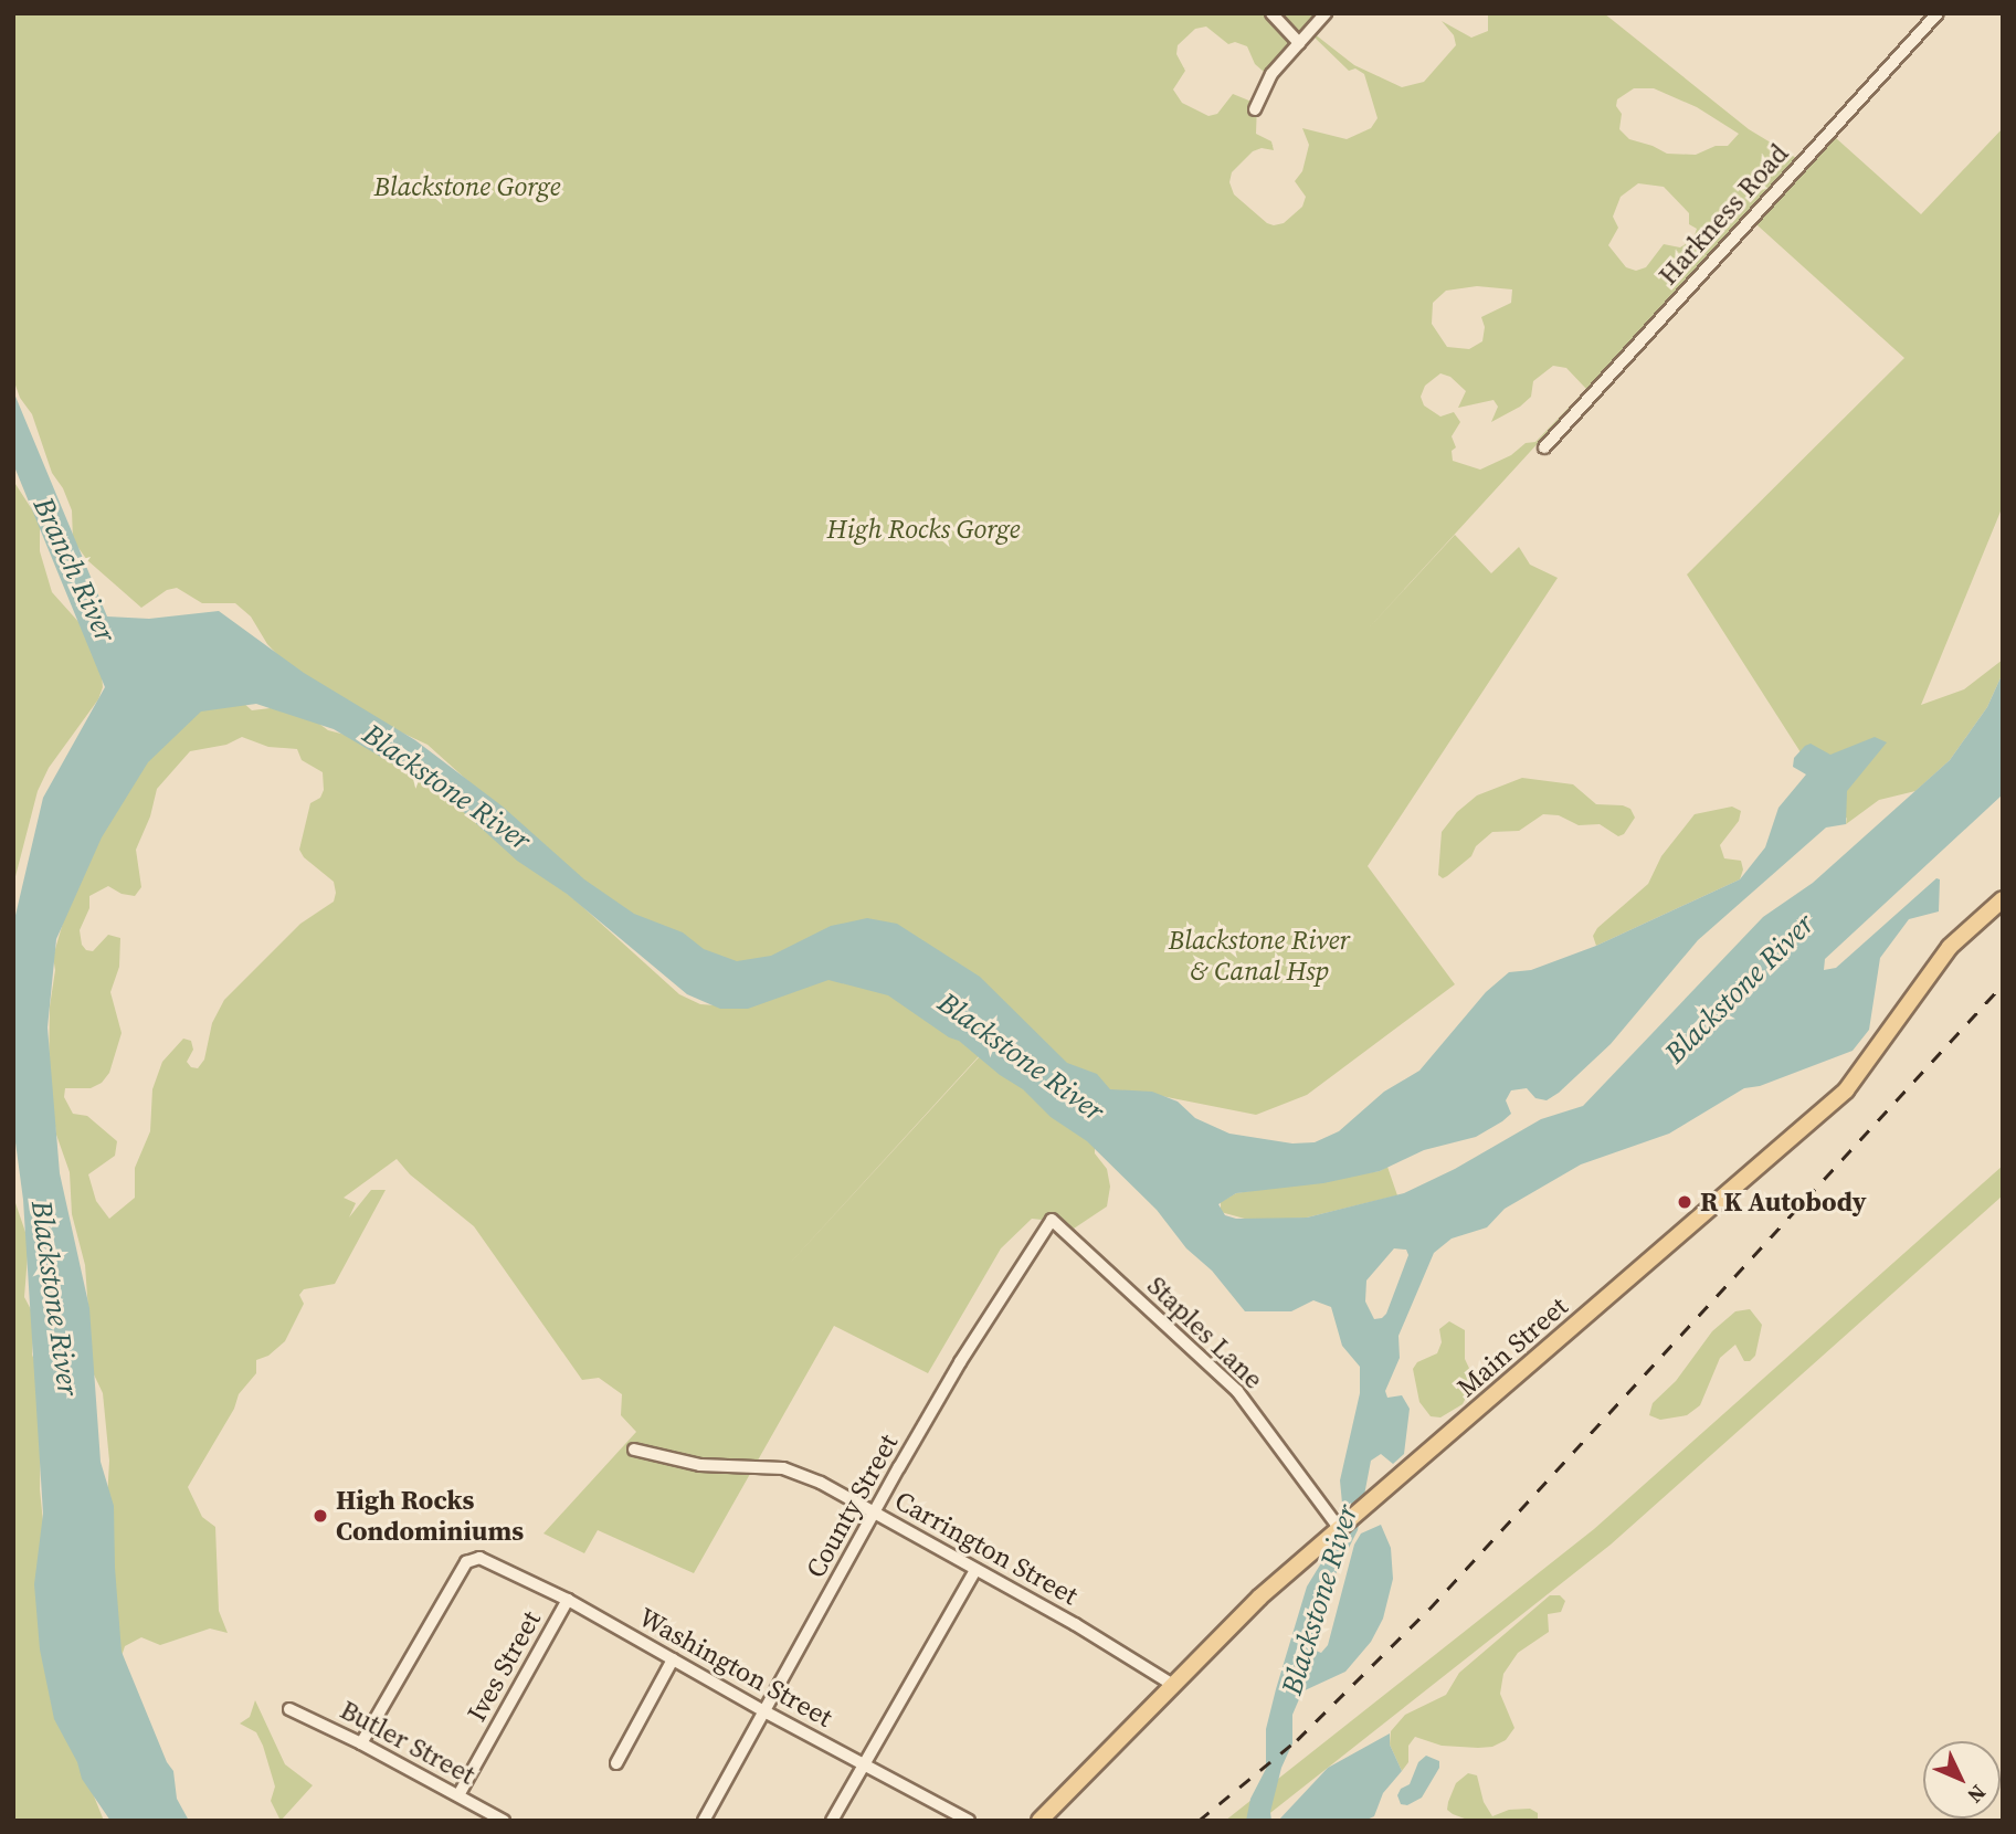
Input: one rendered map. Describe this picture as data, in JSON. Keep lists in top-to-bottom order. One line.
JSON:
{"streets":{"main road":["Main Street"],"street":["Harkness Road","Staples Lane","County Street","Carrington Street","Ives Street","Washington Street","Butler Street"]},"crossings":[["Staples Lane","Main Street"],["Staples Lane","County Street"],["Main Street","Carrington Street"],["County Street","Carrington Street"],["County Street","Washington Street"],["Ives Street","Washington Street"],["Ives Street","Butler Street"],["Washington Street","Butler Street"]],"water":["Branch River","Blackstone River"],"parks":["Blackstone Gorge","High Rocks Gorge","Blackstone River & Canal Hsp"],"places":["R K Autobody","High Rocks Condominiums"],"north":"bottom right"}
